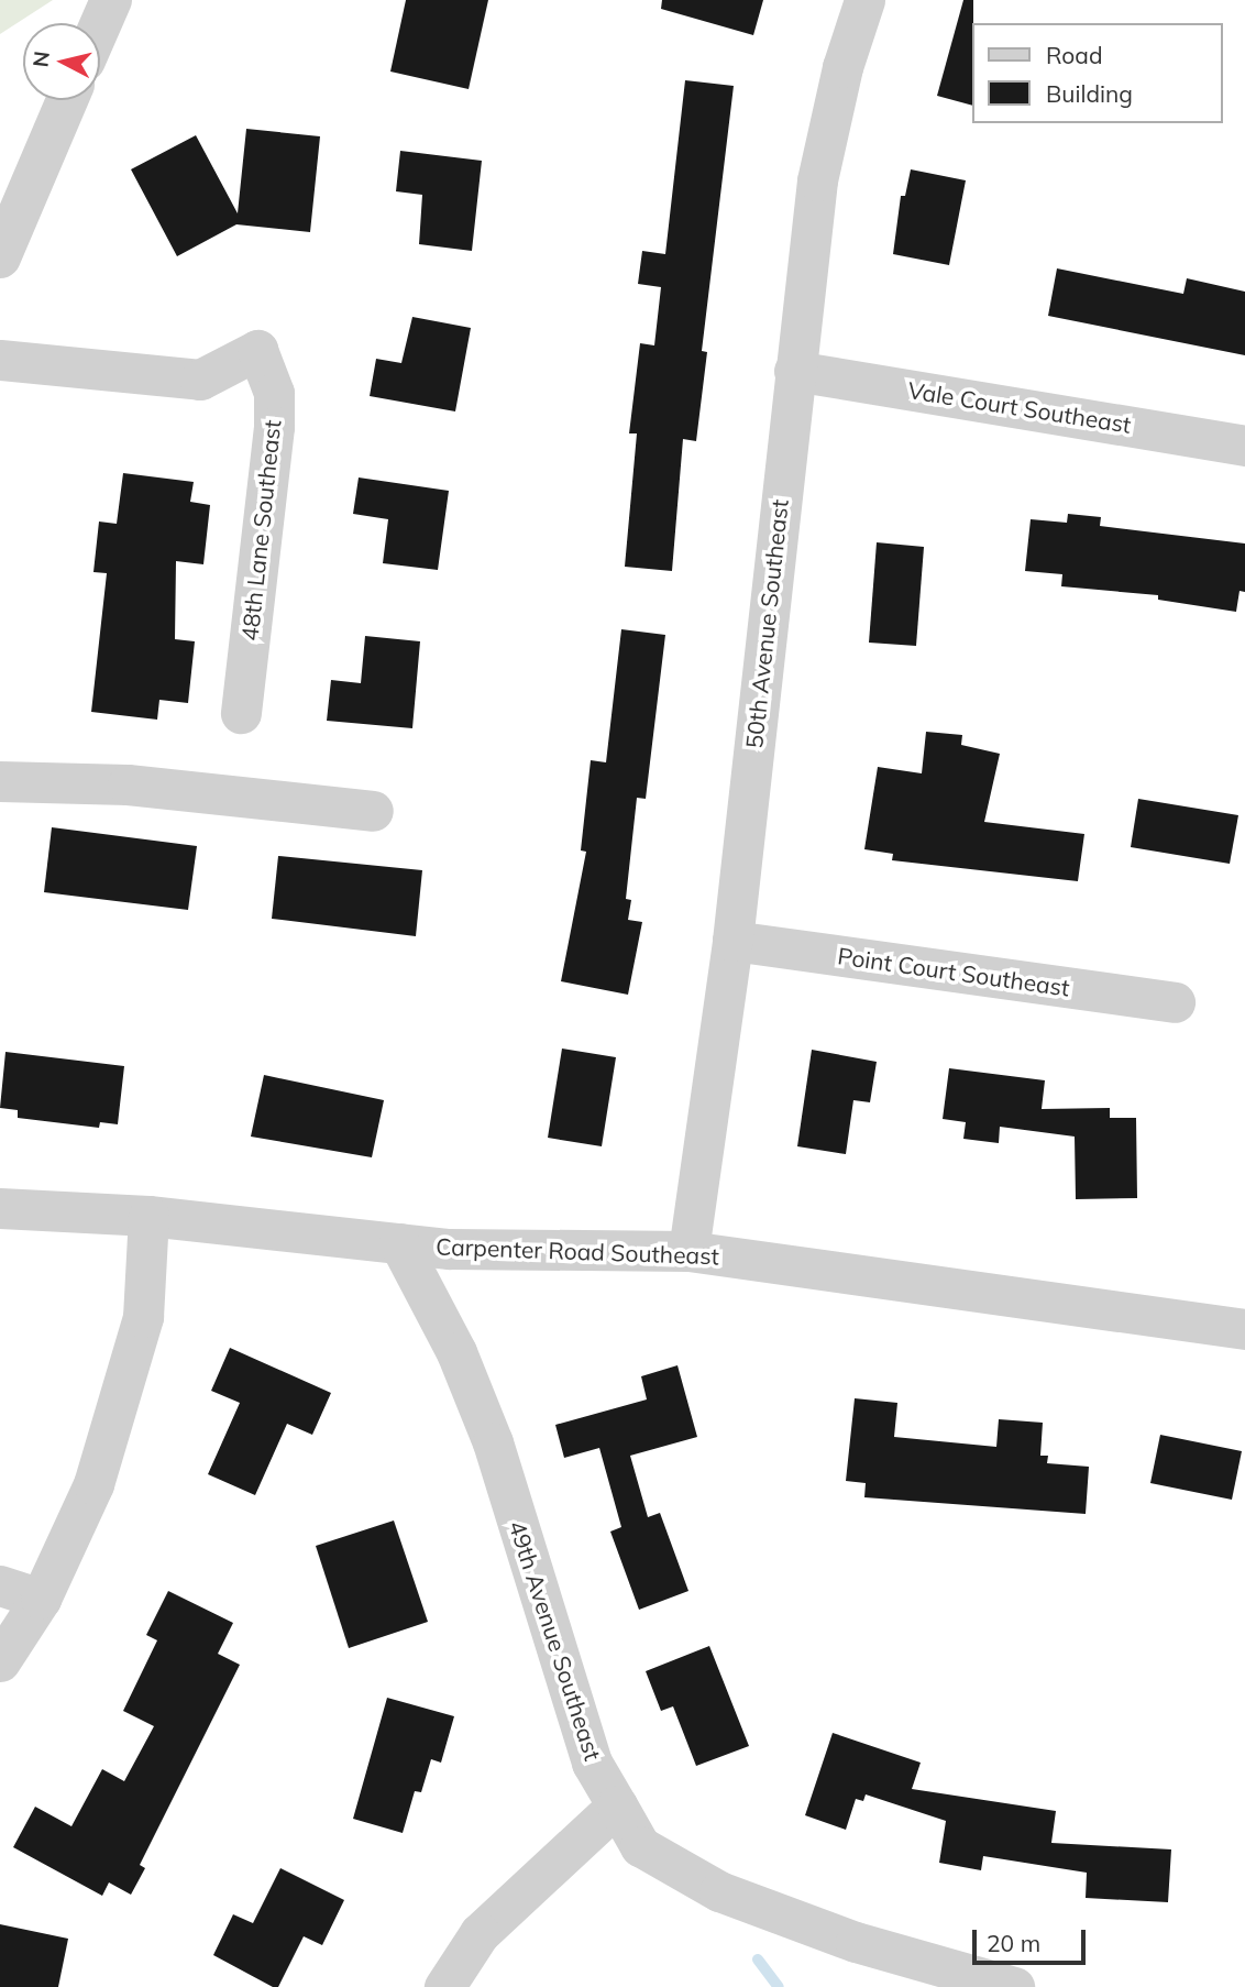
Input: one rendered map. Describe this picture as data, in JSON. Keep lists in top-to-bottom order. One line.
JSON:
{"streets":{"street":["Vale Court Southeast","48th Lane Southeast","50th Avenue Southeast","Point Court Southeast","Carpenter Road Southeast","49th Avenue Southeast"]},"crossings":[["Vale Court Southeast","50th Avenue Southeast"],["50th Avenue Southeast","Point Court Southeast"],["50th Avenue Southeast","Carpenter Road Southeast"],["Carpenter Road Southeast","49th Avenue Southeast"]],"legend":["Road","Building"],"scale_bar":"20 m","north":"left"}
